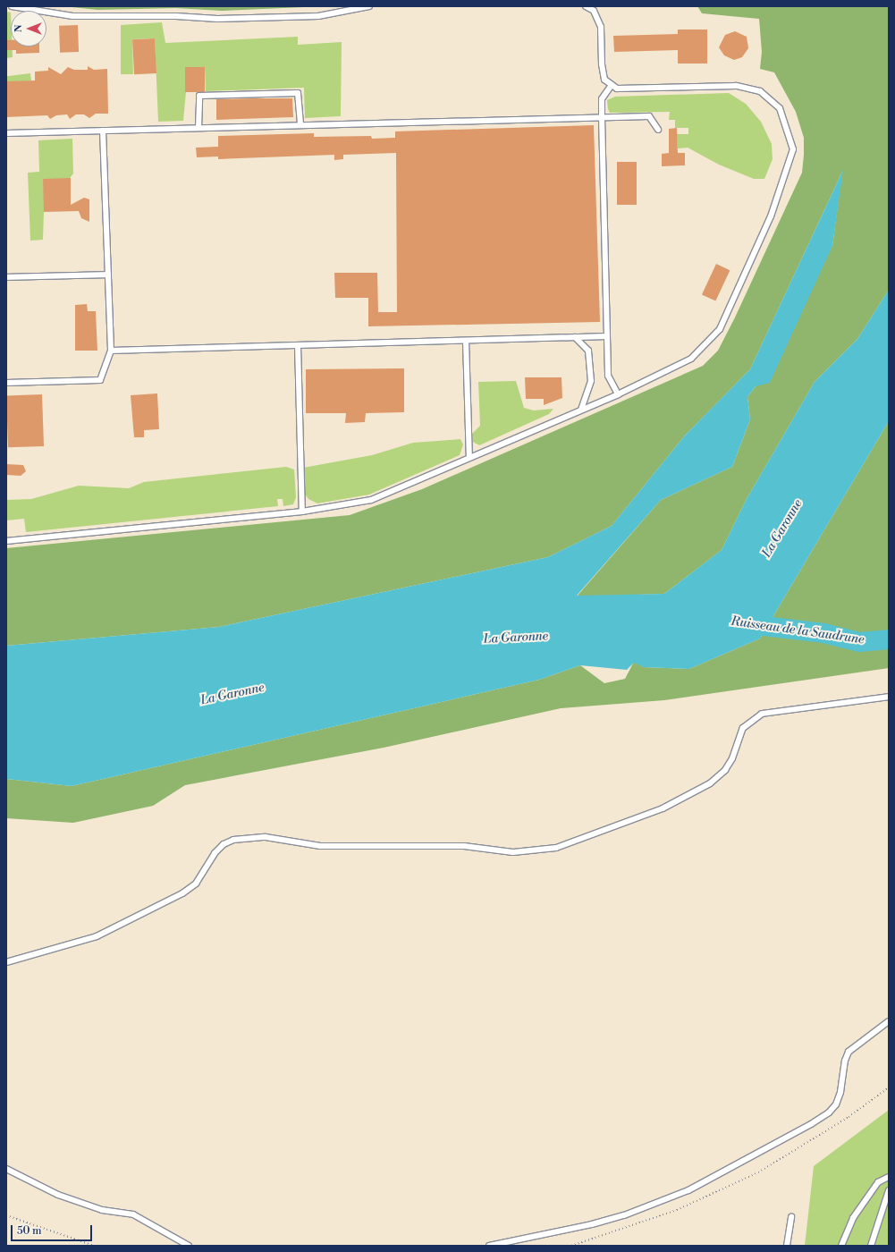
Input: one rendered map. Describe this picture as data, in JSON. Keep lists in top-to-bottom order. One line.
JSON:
{"water":["La Garonne","Ruisseau de la Saudrune"],"scale_bar":"50 m","north":"left"}
